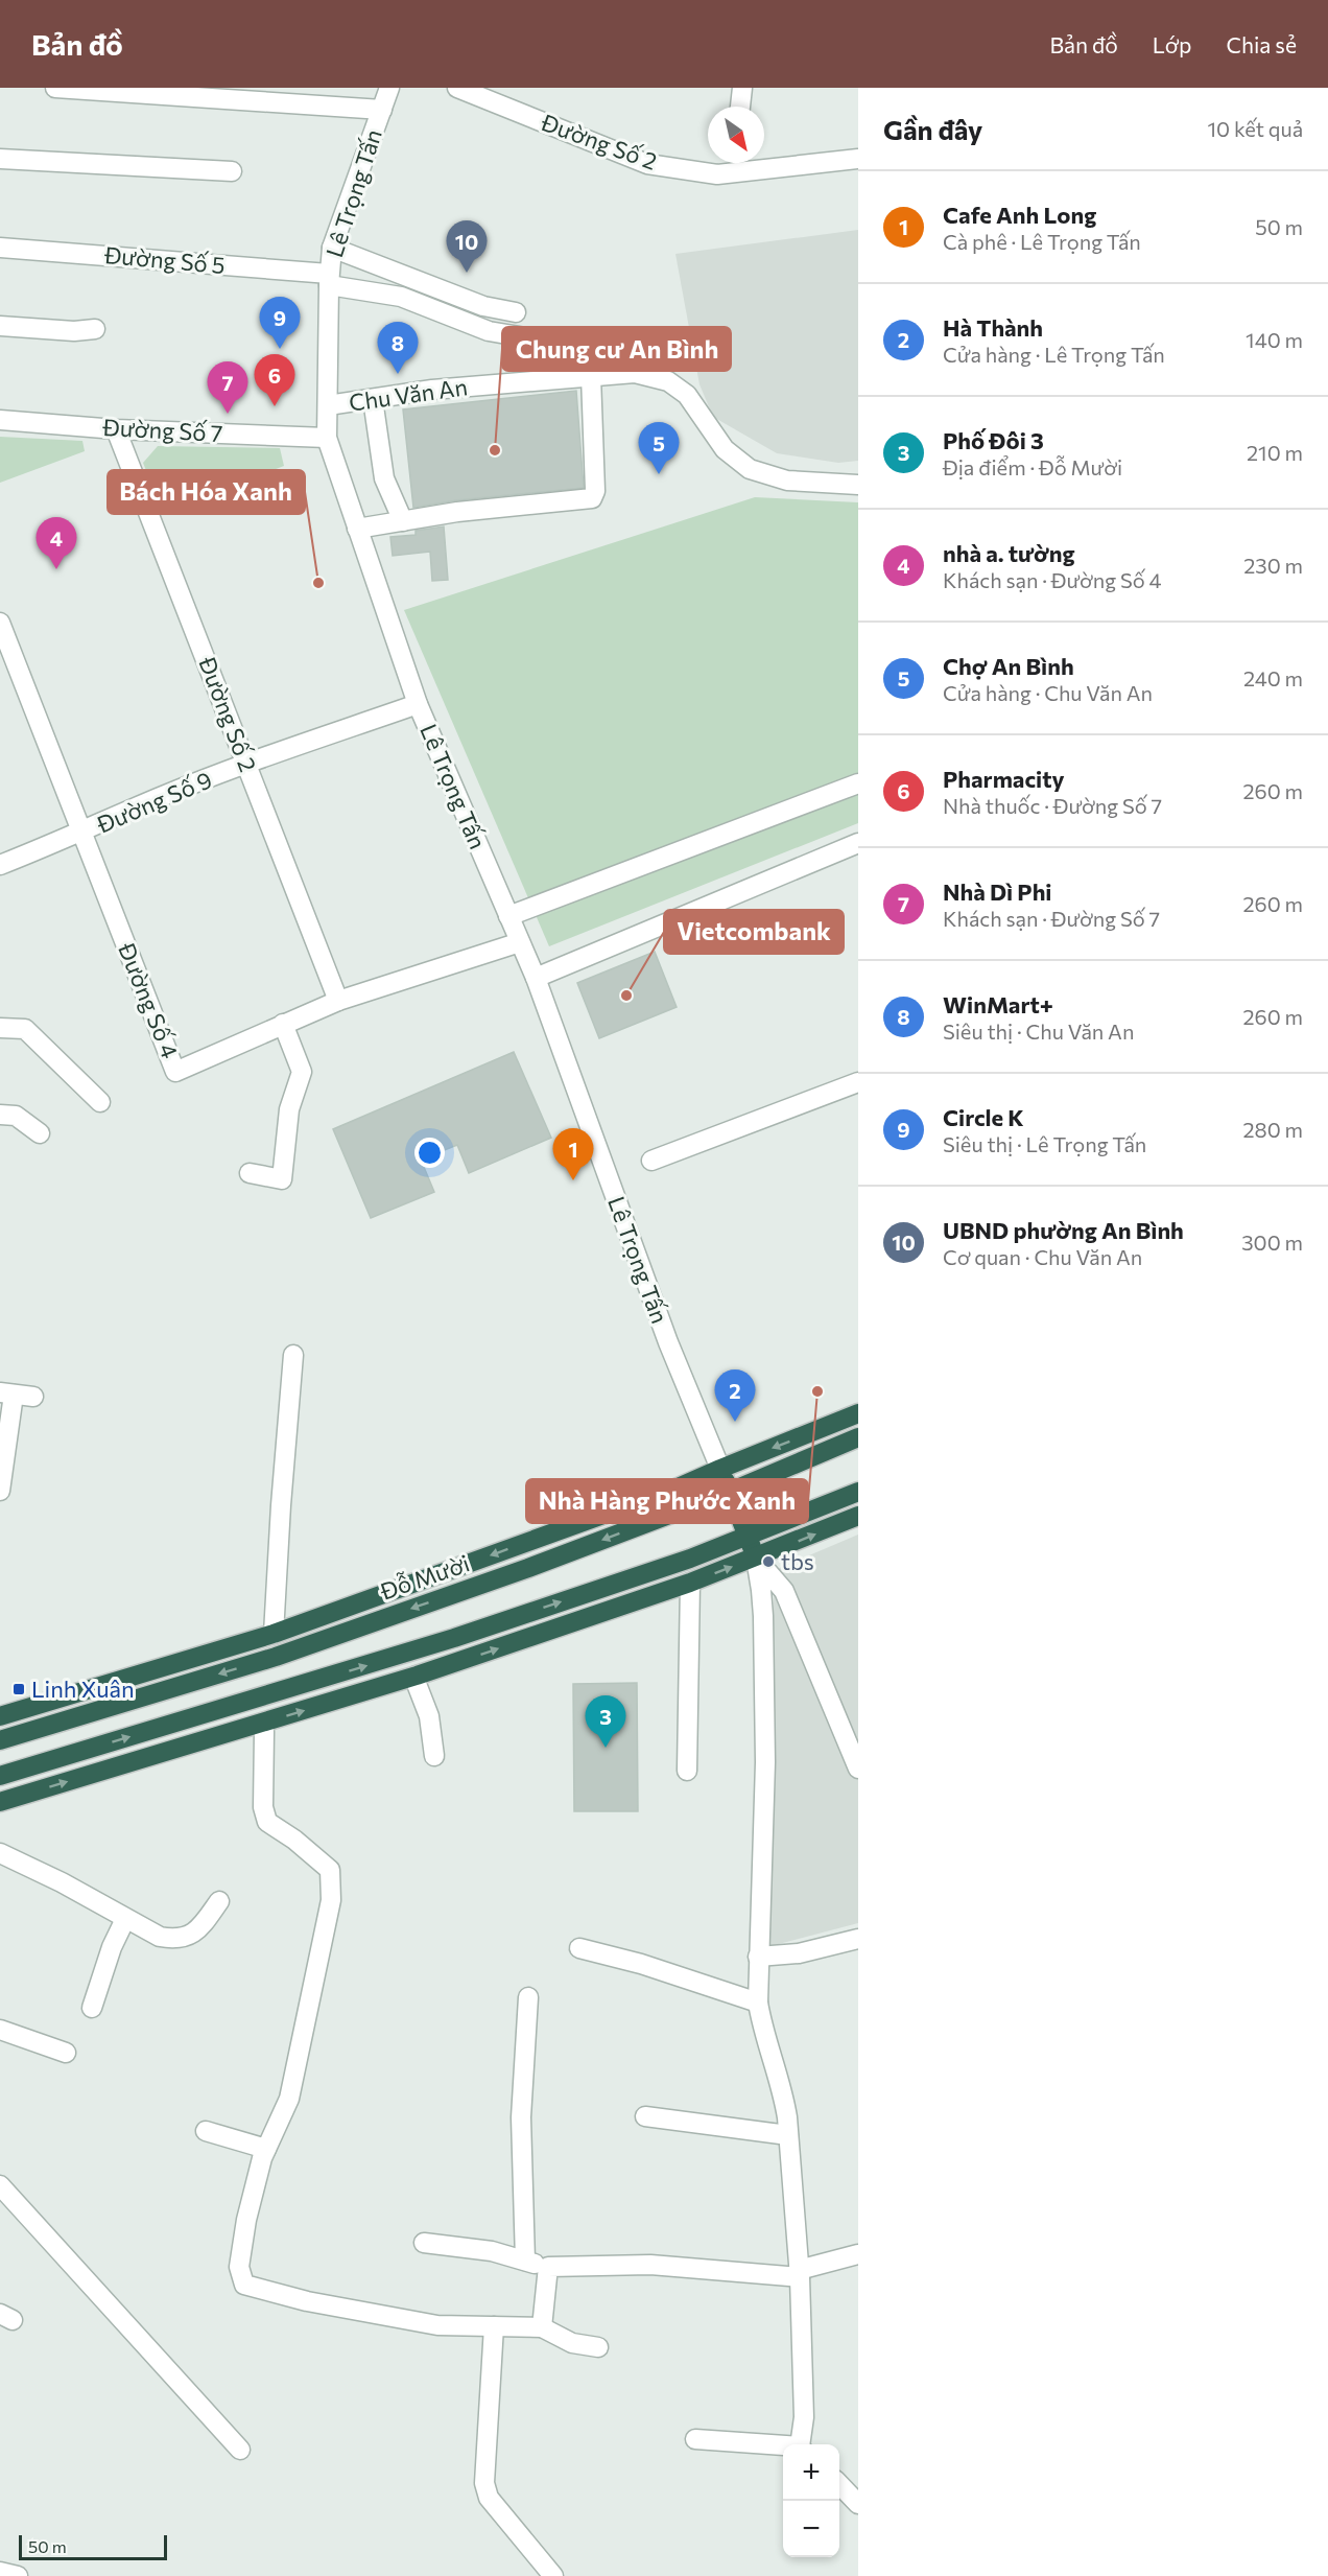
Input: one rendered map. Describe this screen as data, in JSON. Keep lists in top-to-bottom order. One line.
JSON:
{"streets":{"highway":["Đỗ Mười"],"street":["Đường Số 2","Lê Trọng Tấn","Đường Số 5","Chu Văn An","Đường Số 7","Đường Số 9","Đường Số 4"]},"crossings":[["Đường Số 2","Đường Số 7"],["Đường Số 2","Đường Số 9"],["Đường Số 2","Đường Số 4"],["Lê Trọng Tấn","Đường Số 5"],["Lê Trọng Tấn","Chu Văn An"],["Lê Trọng Tấn","Đường Số 7"],["Lê Trọng Tấn","Đường Số 9"],["Lê Trọng Tấn","Đường Số 4"],["Lê Trọng Tấn","Đỗ Mười"],["Đường Số 5","Chu Văn An"],["Đường Số 9","Đường Số 4"]],"places":{"other":["Chung cư An Bình","Bách Hóa Xanh","Vietcombank","Nhà Hàng Phước Xanh","tbs"],"transit":["Linh Xuân"]},"scale_bar":"50 m","north":"bottom right","page":{"header":"Bản đồ","nav":["Bản đồ","Lớp","Chia sẻ"],"heading":["Gần đây","10 kết quả"],"list":[{"mark":"1","name":"Cafe Anh Long","note":"Cà phê · Lê Trọng Tấn","value":"50 m"},{"mark":"2","name":"Hà Thành","note":"Cửa hàng · Lê Trọng Tấn","value":"140 m"},{"mark":"3","name":"Phố Đôi 3","note":"Địa điểm · Đỗ Mười","value":"210 m"},{"mark":"4","name":"nhà a. tường","note":"Khách sạn · Đường Số 4","value":"230 m"},{"mark":"5","name":"Chợ An Bình","note":"Cửa hàng · Chu Văn An","value":"240 m"},{"mark":"6","name":"Pharmacity","note":"Nhà thuốc · Đường Số 7","value":"260 m"},{"mark":"7","name":"Nhà Dì Phi","note":"Khách sạn · Đường Số 7","value":"260 m"},{"mark":"8","name":"WinMart+","note":"Siêu thị · Chu Văn An","value":"260 m"},{"mark":"9","name":"Circle K","note":"Siêu thị · Lê Trọng Tấn","value":"280 m"},{"mark":"10","name":"UBND phường An Bình","note":"Cơ quan · Chu Văn An","value":"300 m"}],"pins":["10","9","8","6","7","5","4","1","2","3"],"map_buttons":["+","−"],"scale":"50 m"}}
